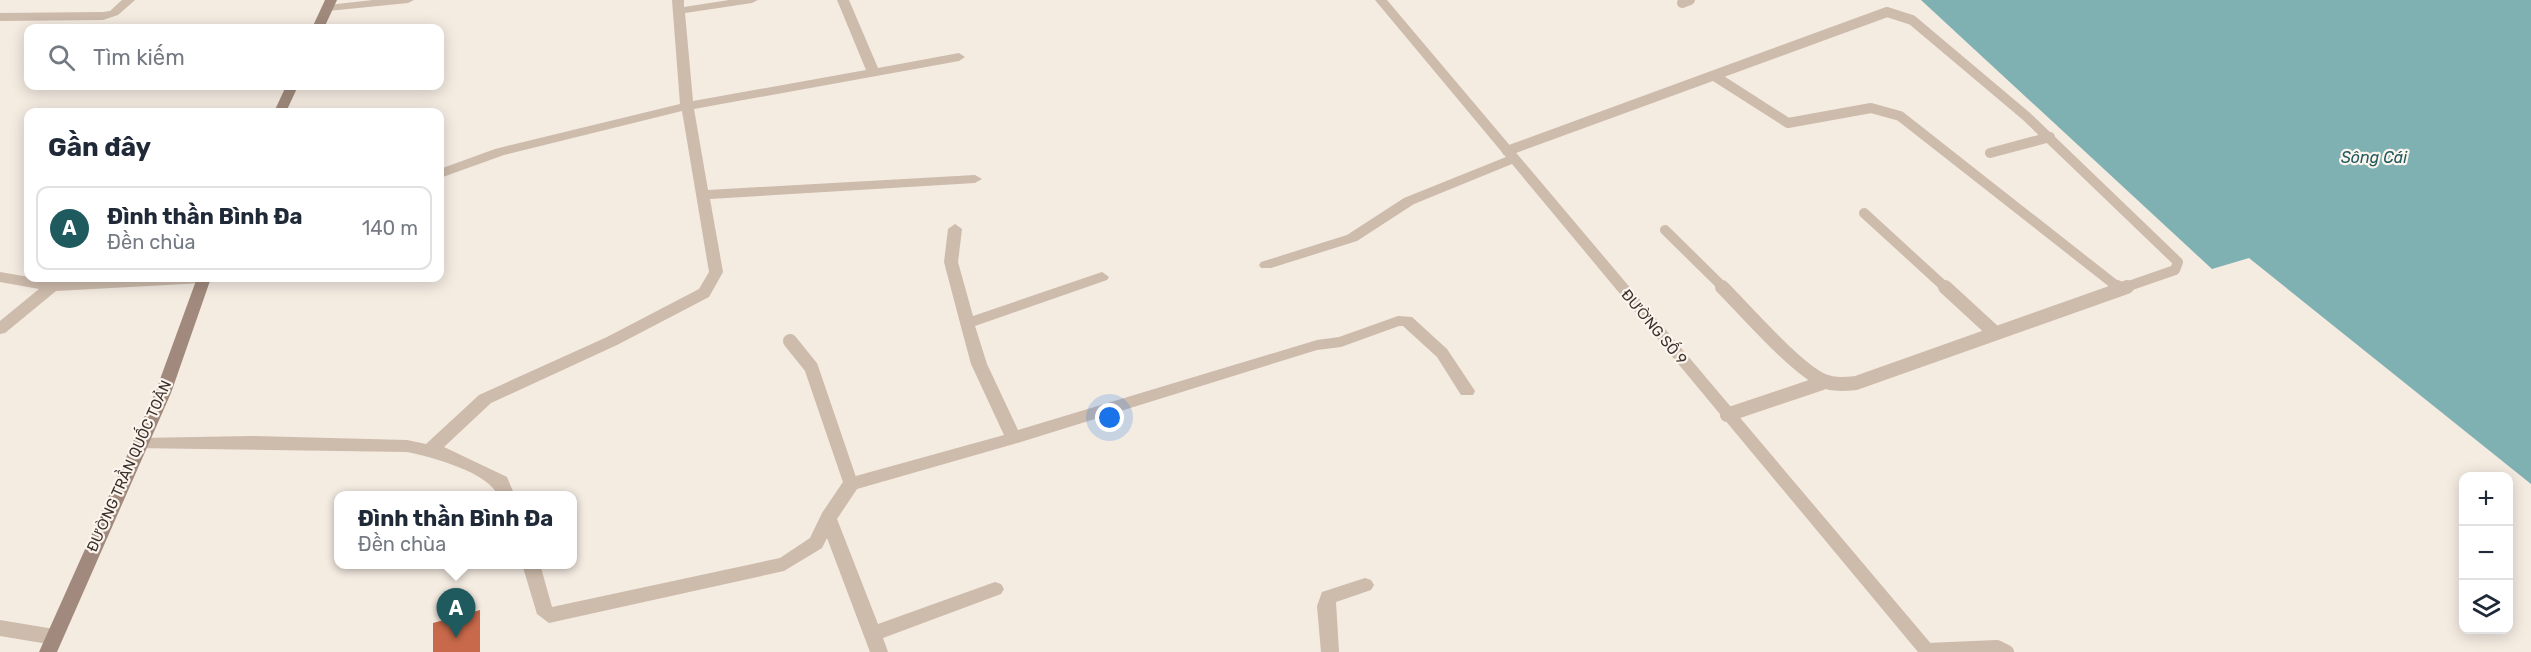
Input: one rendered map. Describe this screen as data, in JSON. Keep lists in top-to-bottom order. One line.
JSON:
{"streets":{"main road":["ĐƯỜNG TRẦN QUỐC TOẢN"],"street":["ĐƯỜNG SỐ 9"]},"water":["Sông Cái"],"page":{"search":"Tìm kiếm","heading":"Gần đây","list":[{"mark":"A","name":"Đình thần Bình Đa","note":"Đền chùa","value":"140 m"}],"map_buttons":["+","−"],"popup":["Đình thần Bình Đa","Đền chùa"],"pins":"A"}}
